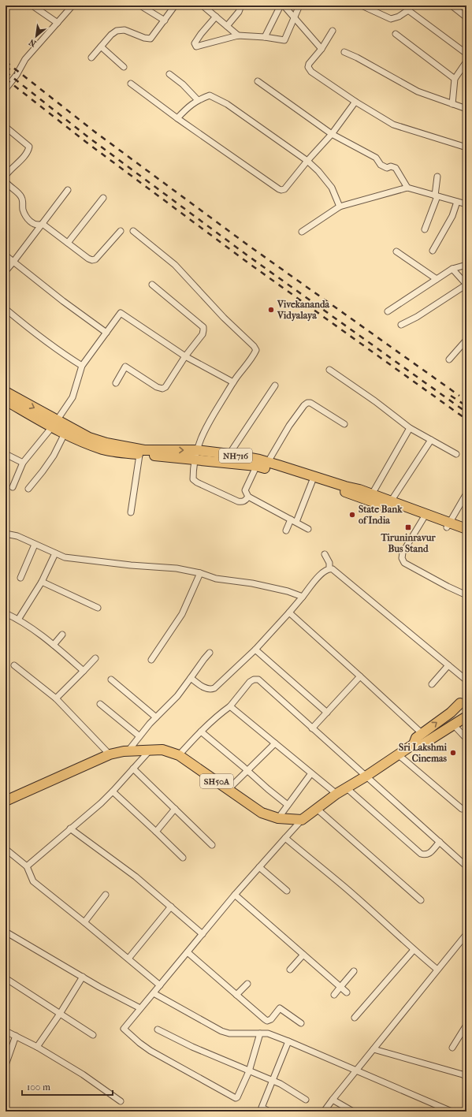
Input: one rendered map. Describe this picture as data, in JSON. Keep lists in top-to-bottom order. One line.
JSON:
{"streets":{"main road":["NH716","SH50A"]},"places":{"other":["Vivekananda Vidyalaya","State Bank of India","Sri Lakshmi Cinemas"],"transit":["Tiruninravur Bus Stand"]},"scale_bar":"100 m","north":"bottom left"}
